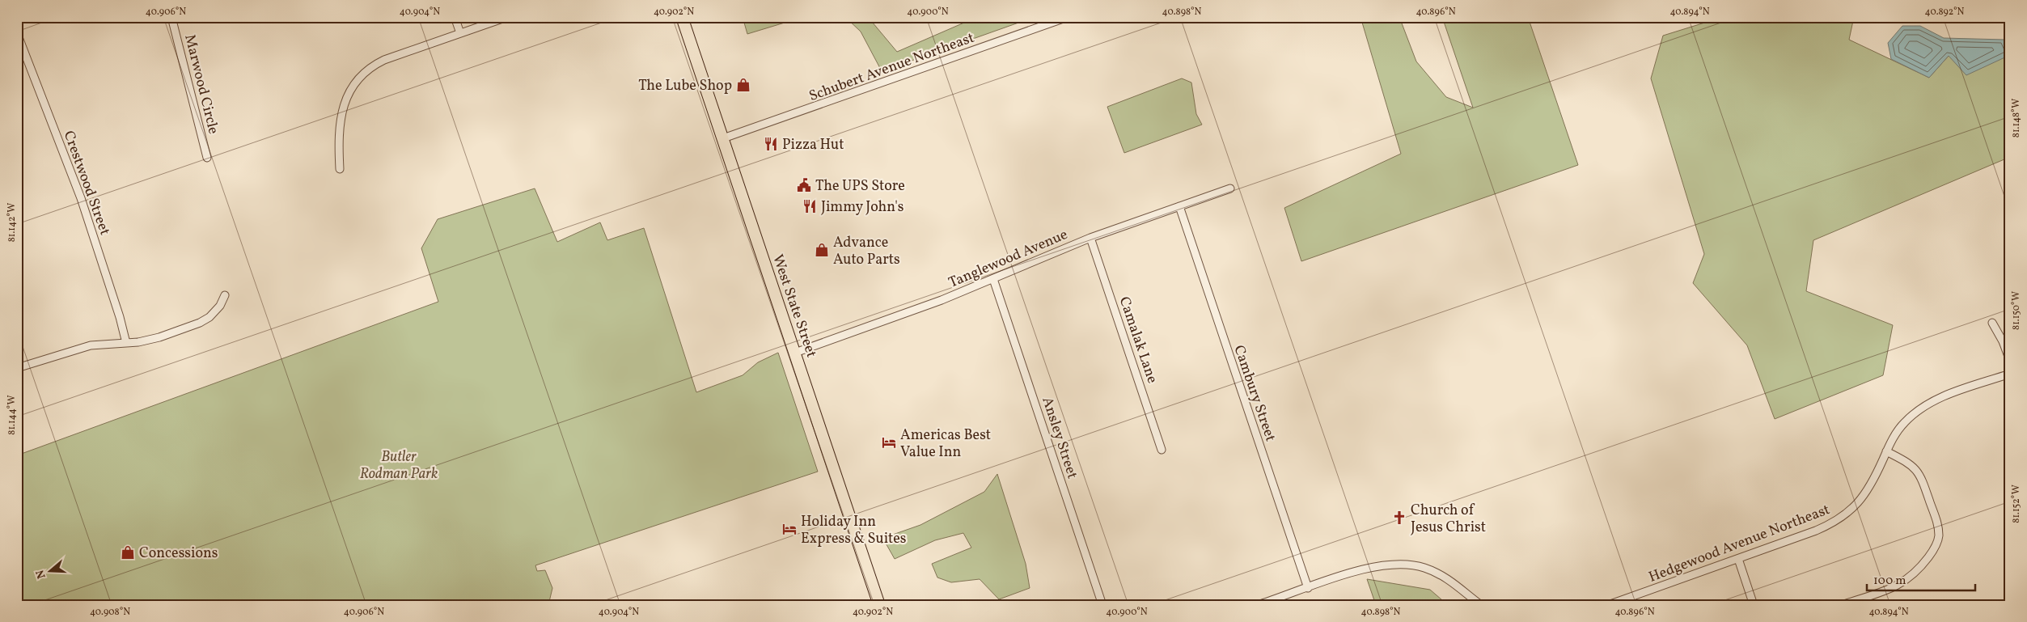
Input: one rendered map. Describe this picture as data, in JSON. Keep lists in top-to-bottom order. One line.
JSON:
{"streets":{"highway":["West State Street"],"street":["Schubert Avenue Northeast","Marwood Circle","Crestwood Street","Tanglewood Avenue","Camalak Lane","Cambury Street","Ansley Street","Hedgewood Avenue Northeast"]},"crossings":[["Schubert Avenue Northeast","West State Street"],["Tanglewood Avenue","West State Street"],["Tanglewood Avenue","Camalak Lane"],["Tanglewood Avenue","Cambury Street"],["Tanglewood Avenue","Ansley Street"]],"parks":["Butler Rodman Park"],"places":{"shop":["The Lube Shop","Advance Auto Parts","Concessions"],"restaurant":["Pizza Hut","Jimmy John's"],"public building":["The UPS Store"],"hotel":["Americas Best Value Inn","Holiday Inn Express & Suites"],"church":["Church of Jesus Christ"]},"scale_bar":"100 m","north":"left","coordinates":["40.906°N","40.904°N","40.902°N","40.900°N","40.898°N","40.896°N","40.894°N","40.892°N","81.148°W","81.142°W","81.150°W","81.144°W","81.152°W","40.908°N"]}
